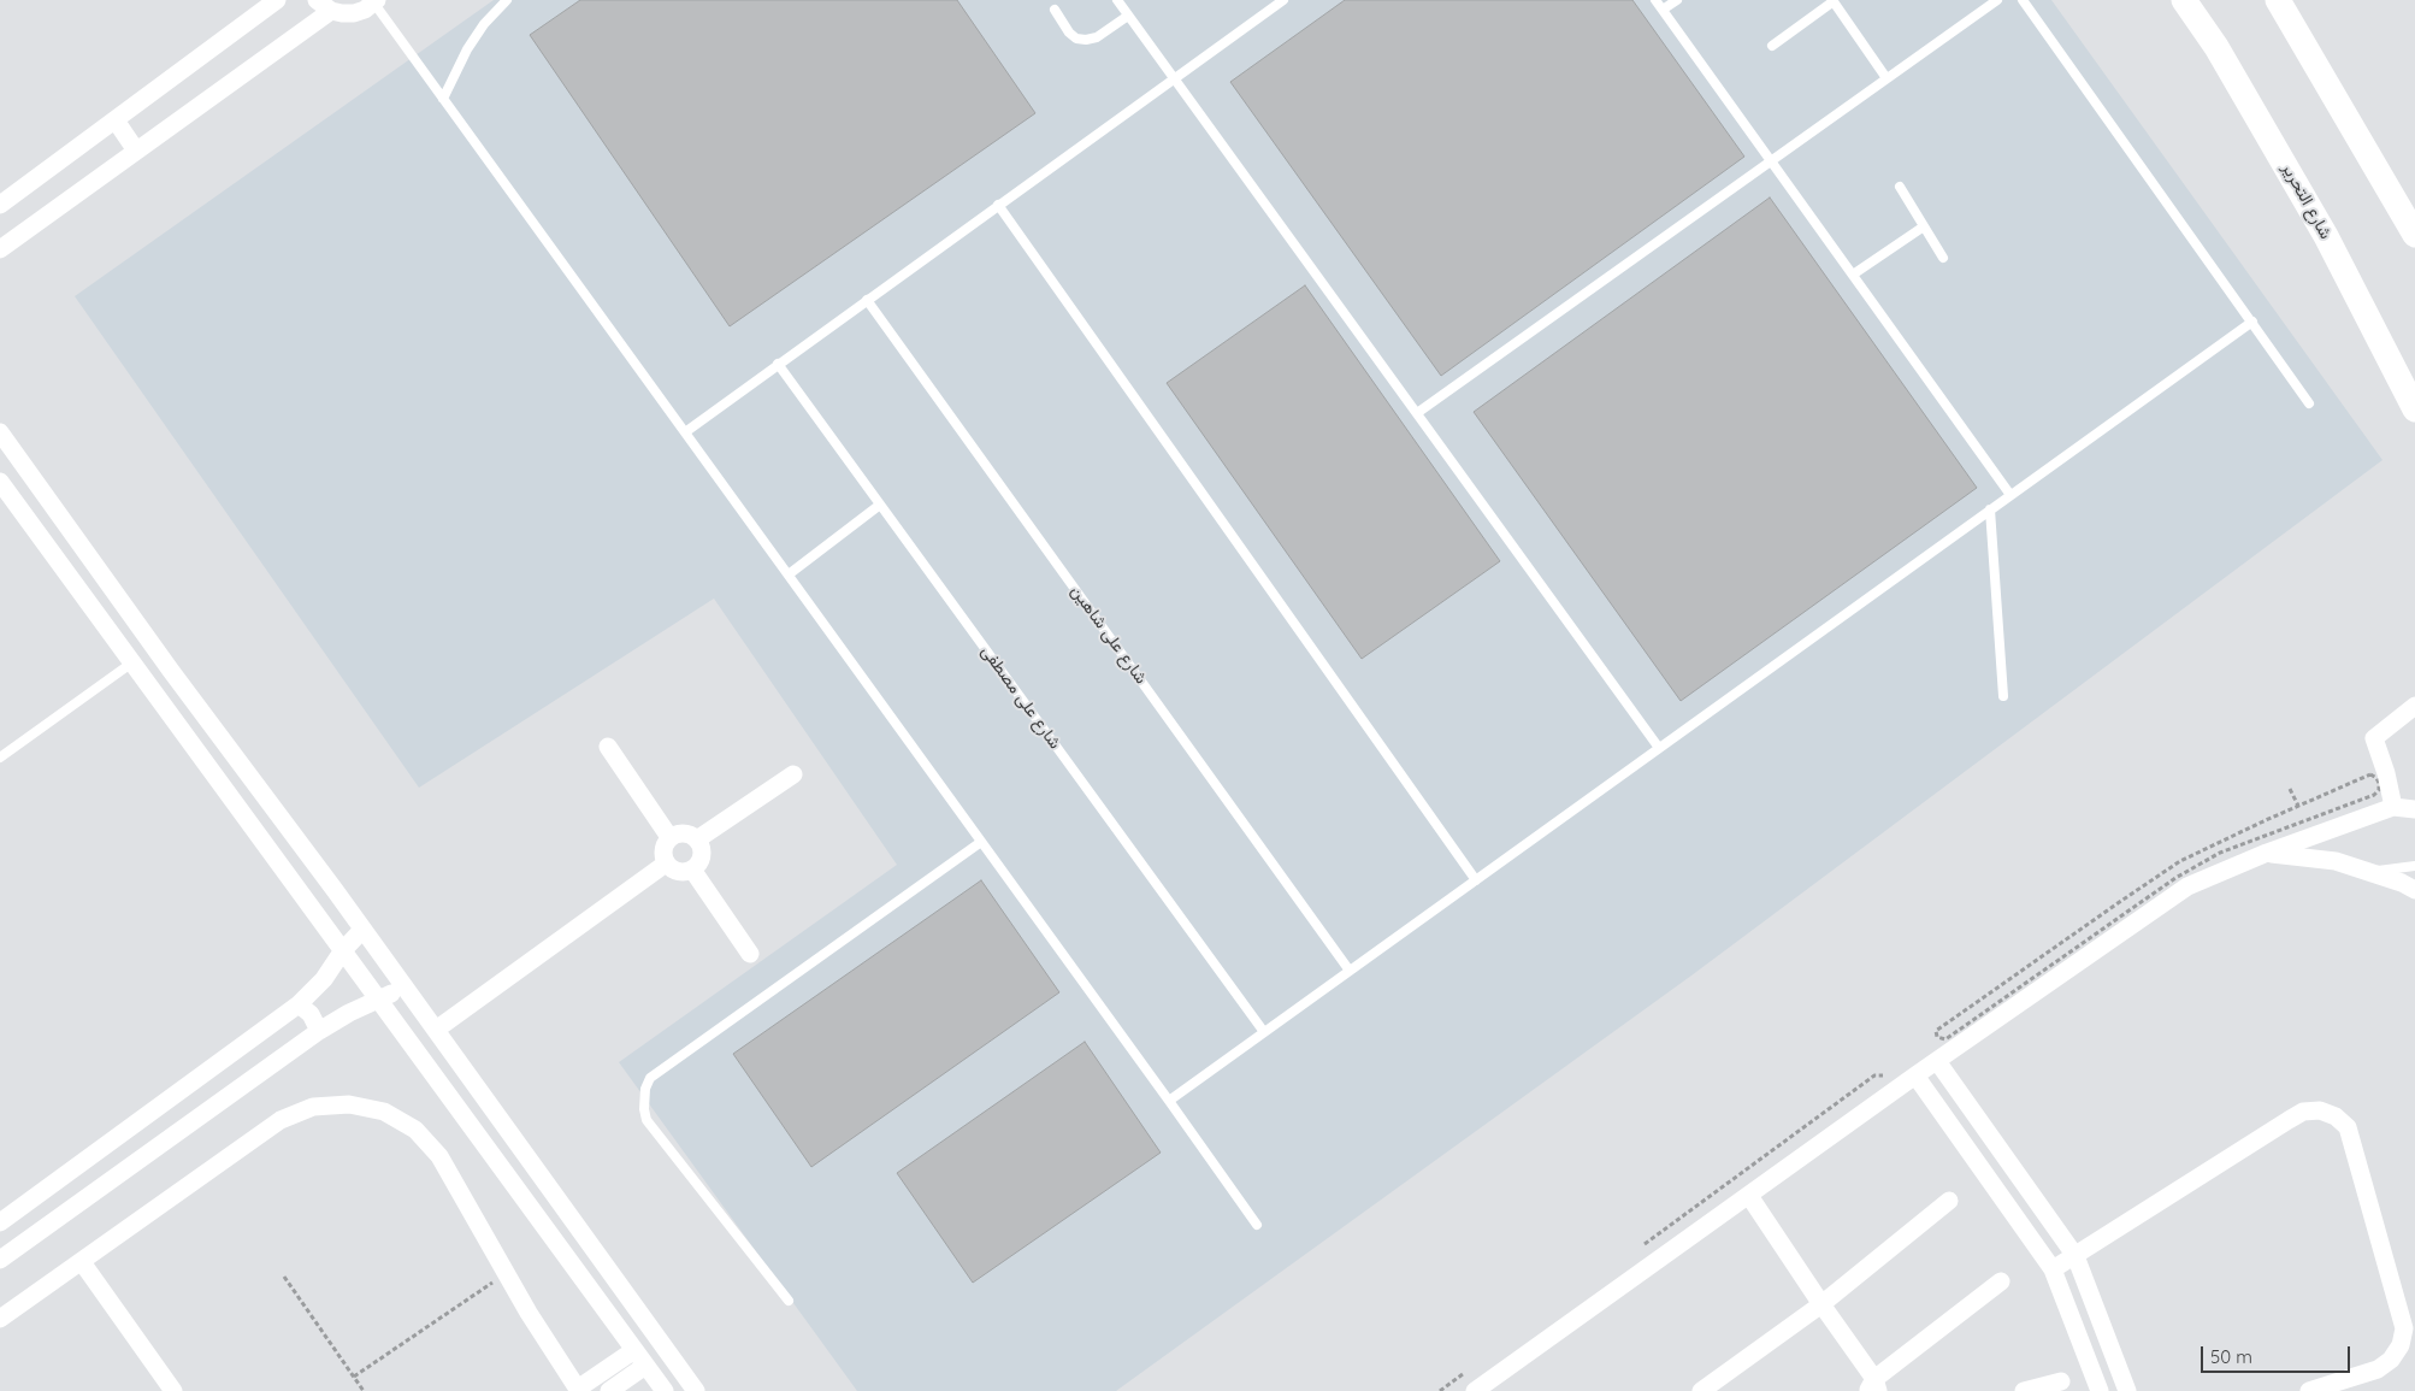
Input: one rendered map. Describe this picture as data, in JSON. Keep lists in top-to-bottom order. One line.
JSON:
{"streets":{"street":["شارع التحرير"],"lane":["شارع على شاهين","شارع على مصطفى"]},"scale_bar":"50 m"}
